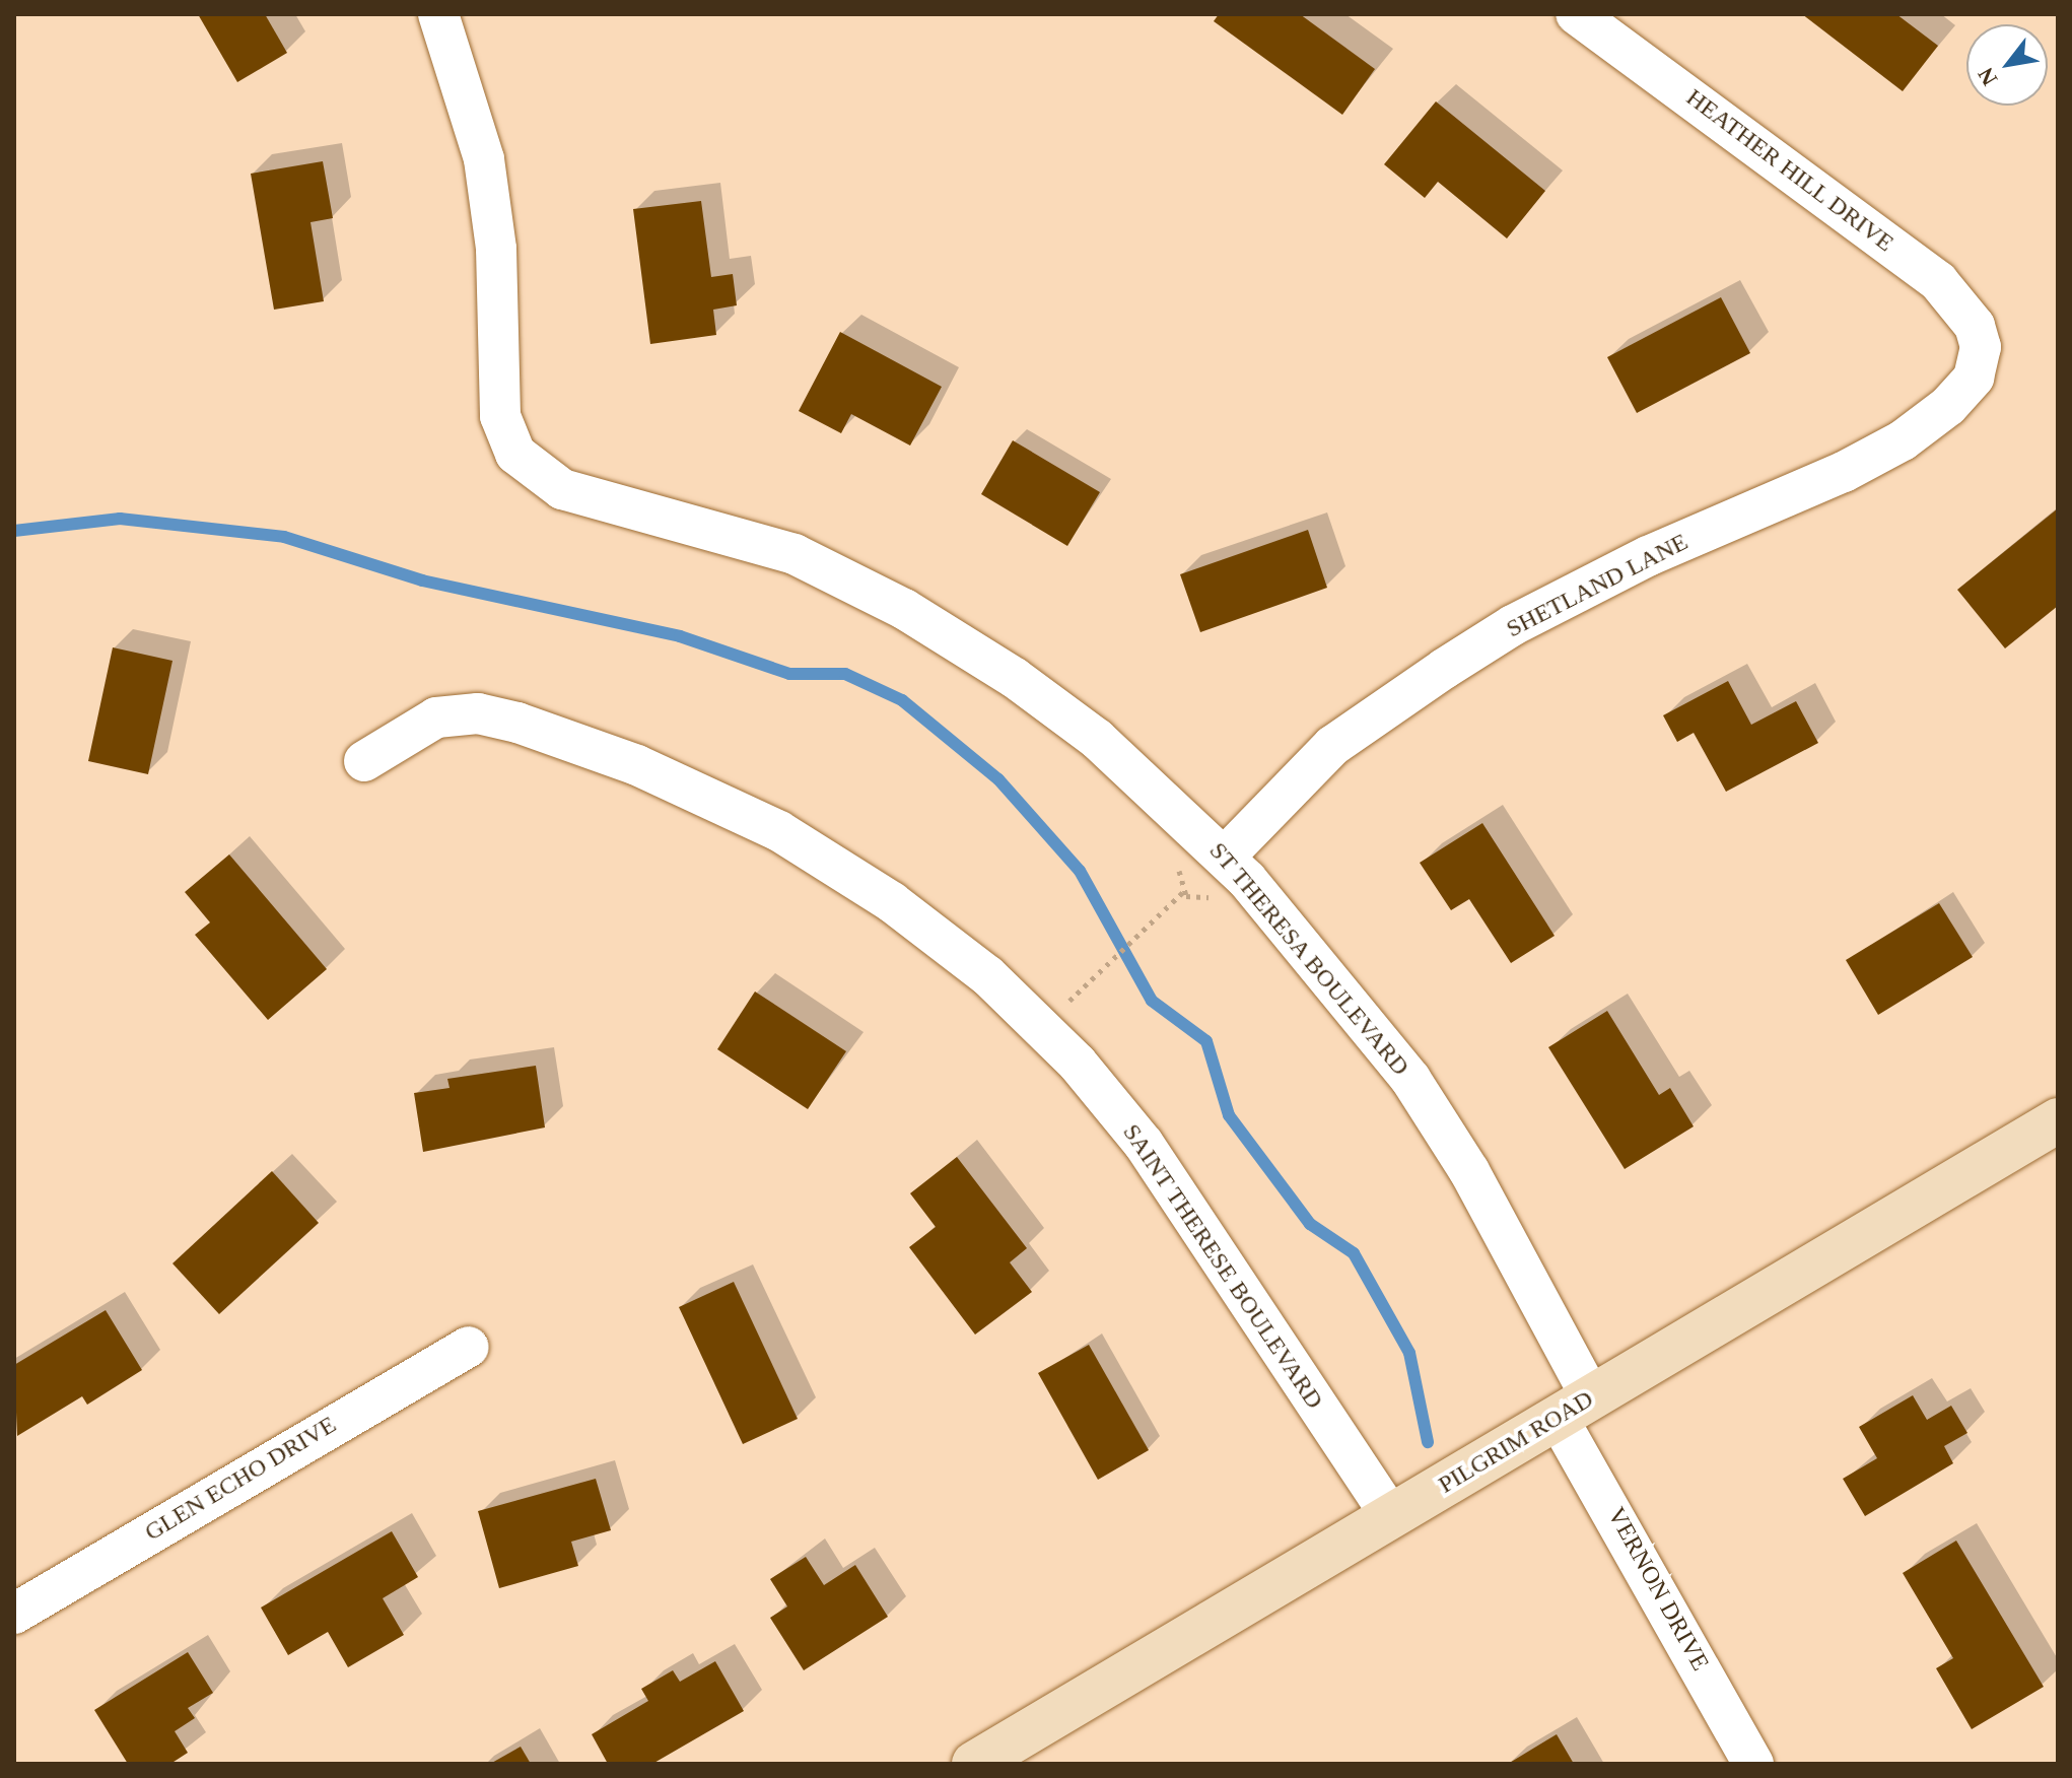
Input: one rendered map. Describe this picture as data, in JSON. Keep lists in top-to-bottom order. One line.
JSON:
{"streets":{"main road":["PILGRIM ROAD"],"street":["HEATHER HILL DRIVE","SHETLAND LANE","ST THERESA BOULEVARD","SAINT THERESE BOULEVARD","GLEN ECHO DRIVE","VERNON DRIVE"]},"crossings":[["HEATHER HILL DRIVE","SHETLAND LANE"],["SHETLAND LANE","ST THERESA BOULEVARD"],["ST THERESA BOULEVARD","PILGRIM ROAD"],["ST THERESA BOULEVARD","VERNON DRIVE"],["SAINT THERESE BOULEVARD","PILGRIM ROAD"],["PILGRIM ROAD","VERNON DRIVE"]],"north":"bottom left"}
